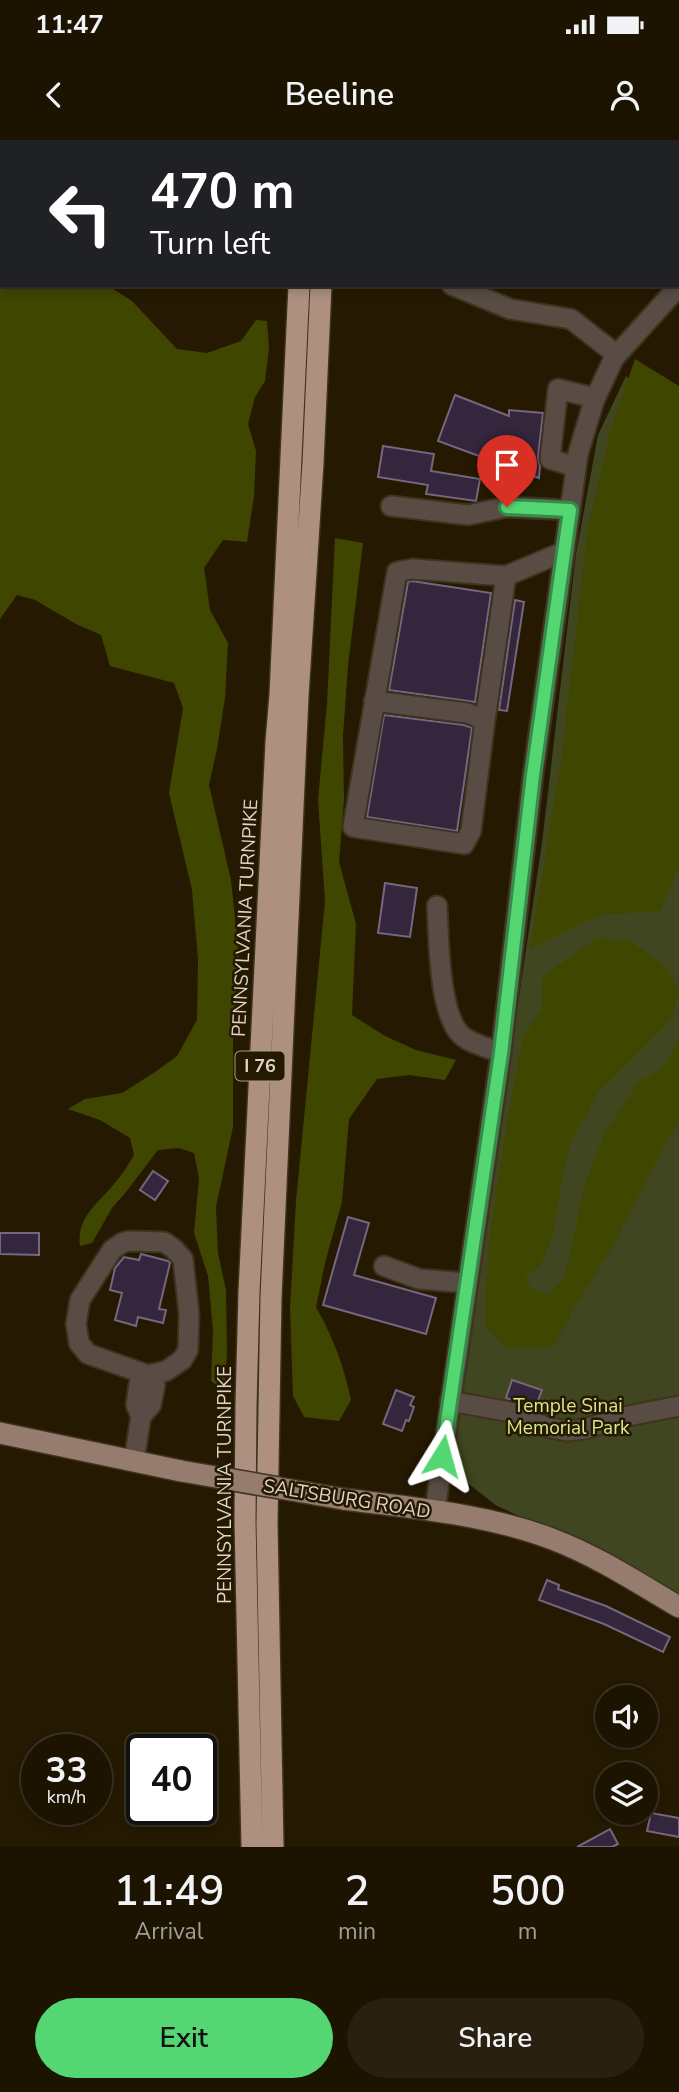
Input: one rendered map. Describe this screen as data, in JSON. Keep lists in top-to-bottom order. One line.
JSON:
{"streets":{"highway":["PENNSYLVANIA TURNPIKE","I 76"],"main road":["SALTSBURG ROAD"]},"parks":["Temple Sinai Memorial Park"],"page":{"status":"11:47","header":"Beeline","turn":["470 m","Turn left"],"speed":"33 km/h","limit":"40","eta":["11:49","Arrival","2","min","500","m"],"buttons":["Exit","Share"]}}
